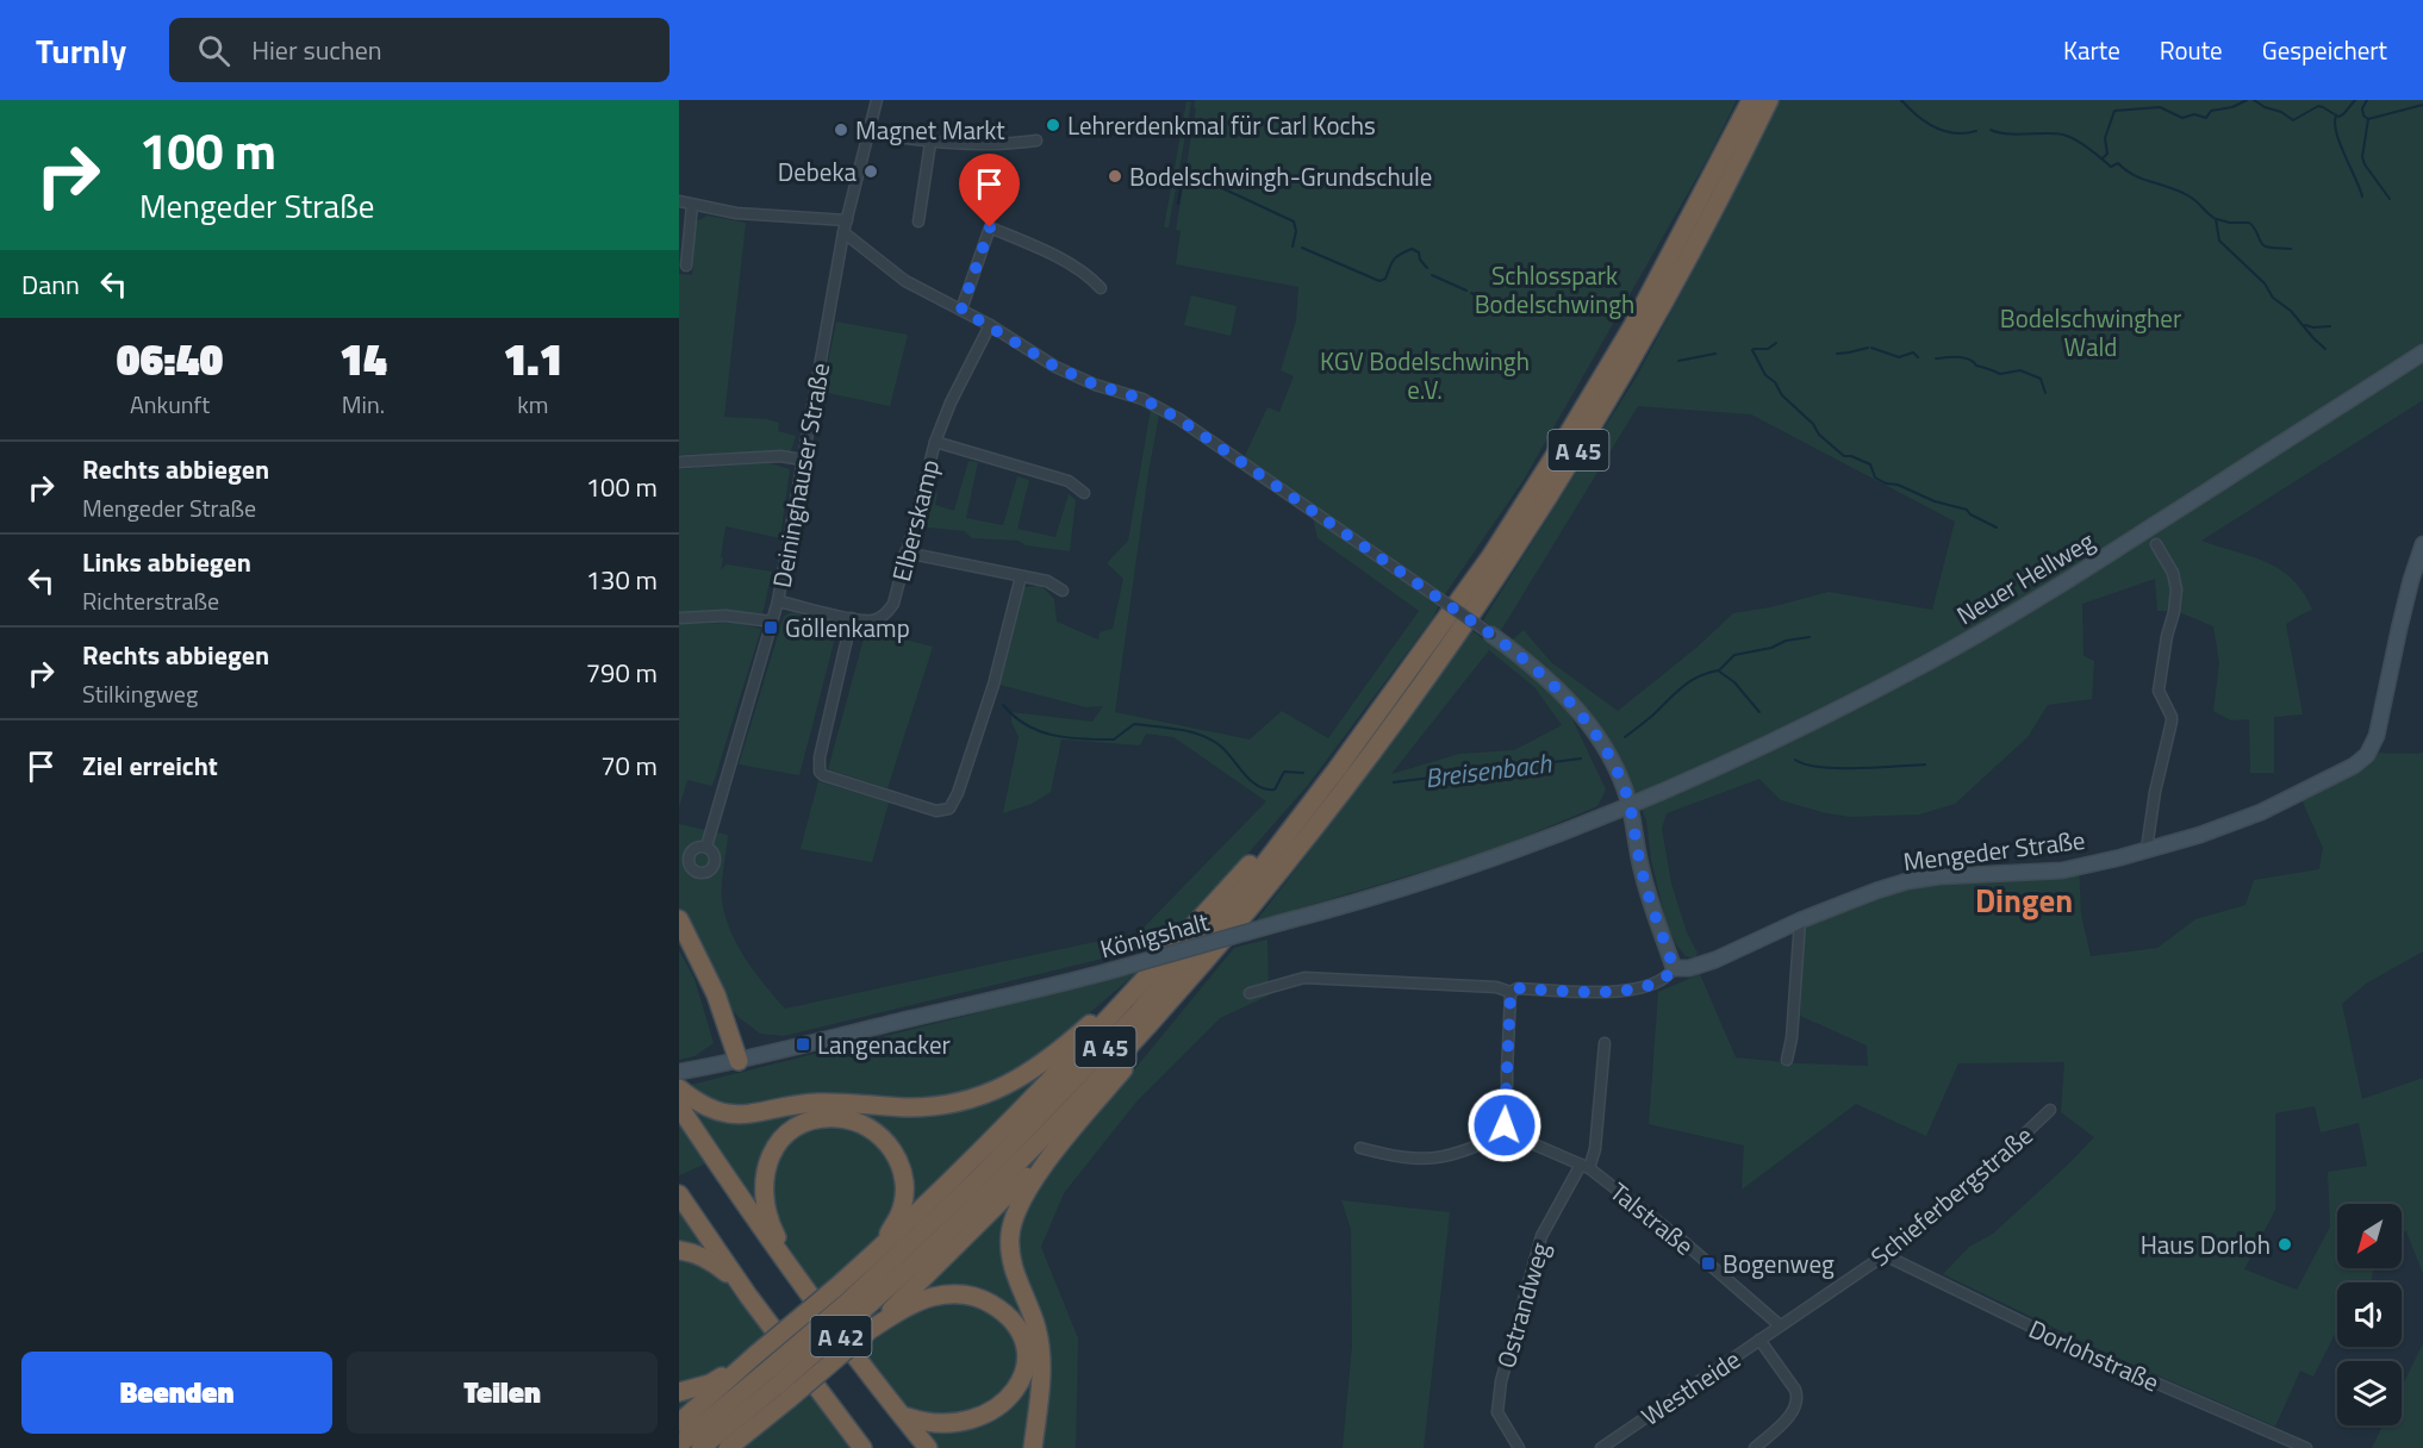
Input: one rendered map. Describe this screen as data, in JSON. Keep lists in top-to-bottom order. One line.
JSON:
{"streets":{"highway":["A 45","A 42"],"main road":["Neuer Hellweg","Mengeder Straße","Königshalt"],"street":["Deininghauser Straße","Elberskamp","Schieferbergstraße","Talstraße","Ostrandweg","Dorlohstraße","Westheide"]},"crossings":[["Deininghauser Straße","Elberskamp"],["Neuer Hellweg","Königshalt"],["Schieferbergstraße","Talstraße"],["Schieferbergstraße","Dorlohstraße"],["Schieferbergstraße","Westheide"],["Talstraße","Ostrandweg"],["Talstraße","Westheide"]],"districts":["Dingen"],"water":["Breisenbach"],"parks":["Schlosspark Bodelschwingh","Bodelschwingher Wald","KGV Bodelschwingh e.V."],"places":{"other":["Lehrerdenkmal für Carl Kochs","Magnet Markt","Debeka","Bodelschwingh-Grundschule","Haus Dorloh"],"transit":["Göllenkamp","Langenacker","Bogenweg"]},"north":"bottom left","page":{"header":"Turnly","search":"Hier suchen","nav":["Karte","Route","Gespeichert"],"turn":["100 m","Mengeder Straße"],"then":"Dann","eta":["06:40","Ankunft","14","Min.","1.1","km"],"list":[{"name":"Rechts abbiegen","note":"Mengeder Straße","value":"100 m"},{"name":"Links abbiegen","note":"Richterstraße","value":"130 m"},{"name":"Rechts abbiegen","note":"Stilkingweg","value":"790 m"},{"name":"Ziel erreicht","value":"70 m"}],"buttons":["Beenden","Teilen"]}}
